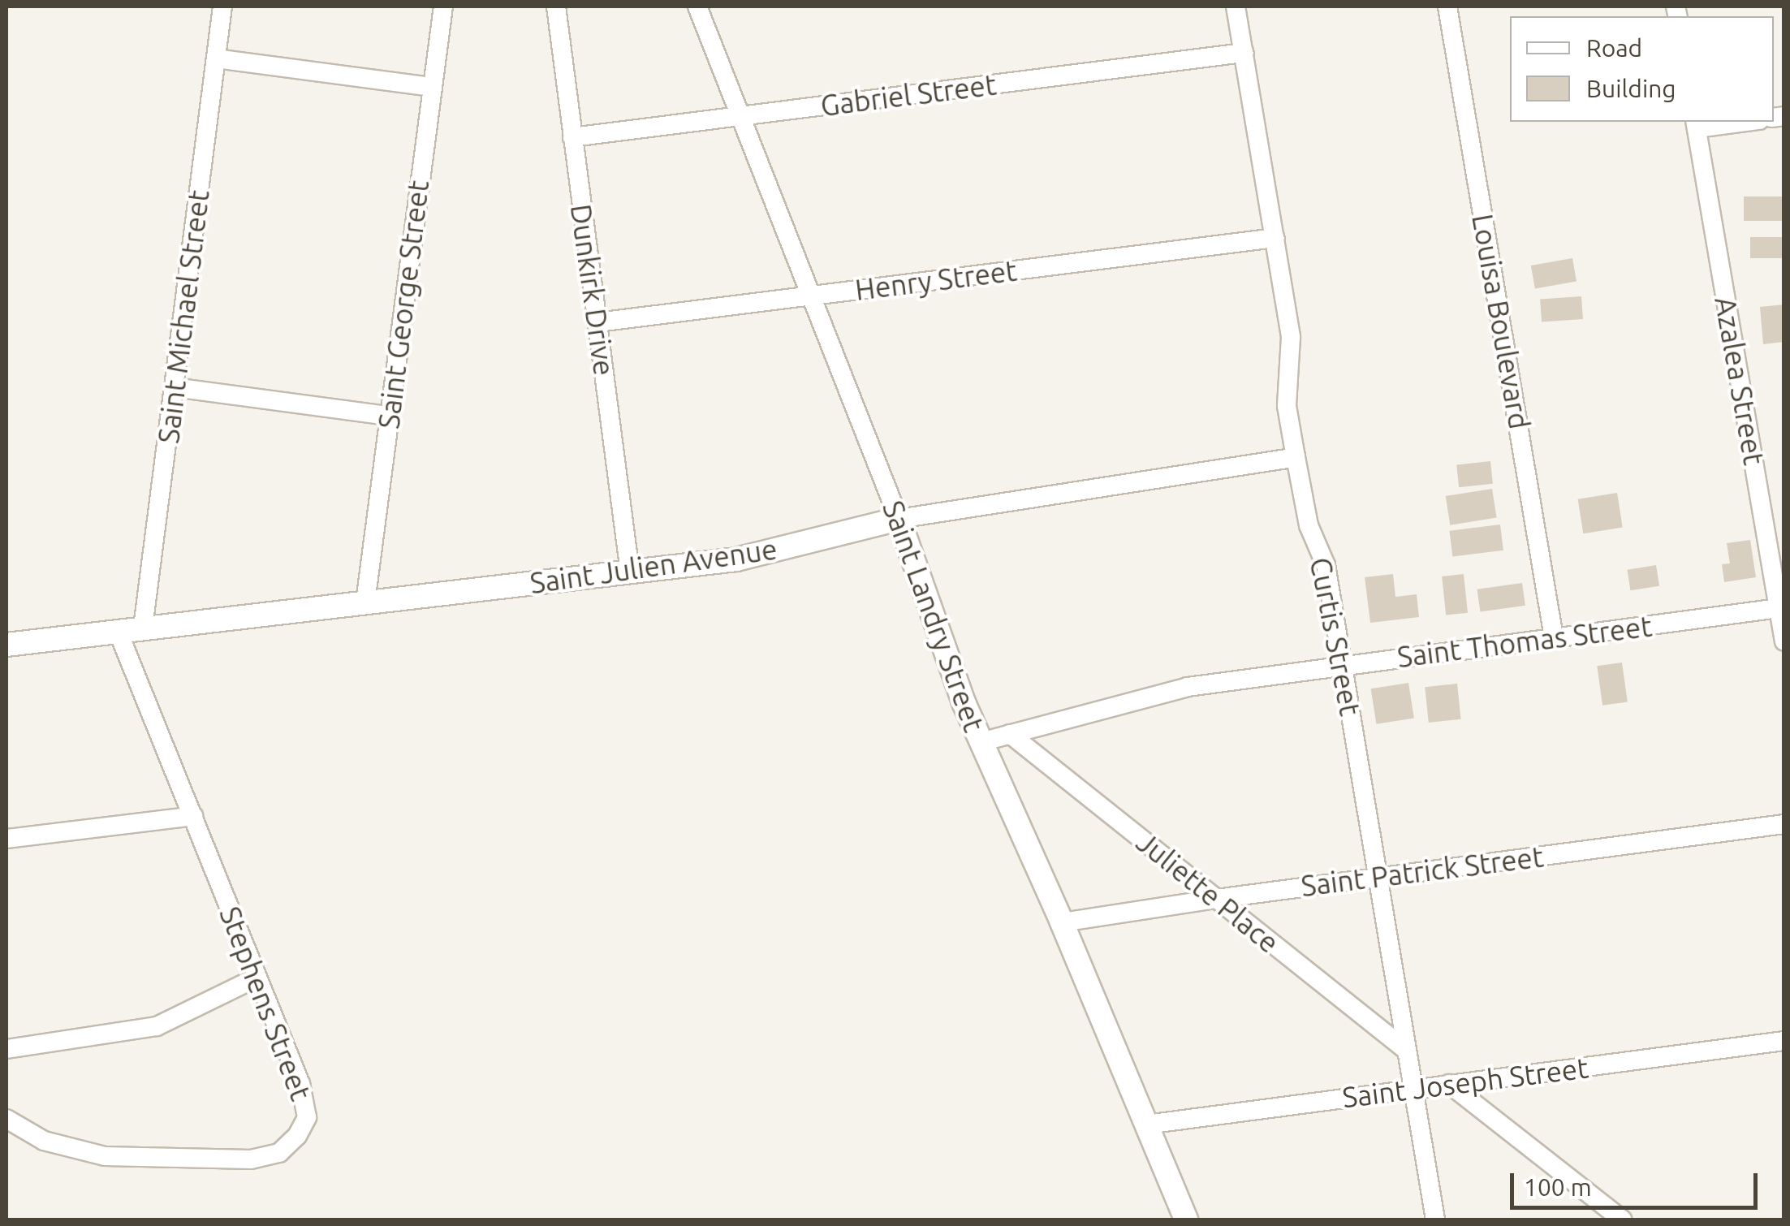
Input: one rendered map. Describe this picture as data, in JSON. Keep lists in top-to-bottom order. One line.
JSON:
{"streets":{"street":["Gabriel Street","Henry Street","Dunkirk Drive","Saint George Street","Saint Michael Street","Louisa Boulevard","Azalea Street","Saint Julien Avenue","Saint Landry Street","Curtis Street","Saint Thomas Street","Saint Patrick Street","Juliette Place","Stephens Street","Saint Joseph Street"]},"crossings":[["Gabriel Street","Dunkirk Drive"],["Gabriel Street","Saint Landry Street"],["Gabriel Street","Curtis Street"],["Henry Street","Dunkirk Drive"],["Henry Street","Saint Landry Street"],["Henry Street","Curtis Street"],["Dunkirk Drive","Saint Julien Avenue"],["Saint George Street","Saint Julien Avenue"],["Saint Michael Street","Saint Julien Avenue"],["Louisa Boulevard","Saint Thomas Street"],["Azalea Street","Saint Thomas Street"],["Saint Julien Avenue","Saint Landry Street"],["Saint Julien Avenue","Curtis Street"],["Saint Julien Avenue","Stephens Street"],["Saint Landry Street","Saint Thomas Street"],["Saint Landry Street","Saint Patrick Street"],["Saint Landry Street","Saint Joseph Street"],["Curtis Street","Saint Thomas Street"],["Curtis Street","Saint Patrick Street"],["Curtis Street","Juliette Place"],["Curtis Street","Saint Joseph Street"],["Saint Thomas Street","Juliette Place"],["Saint Patrick Street","Juliette Place"]],"legend":["Road","Building"],"scale_bar":"100 m"}
